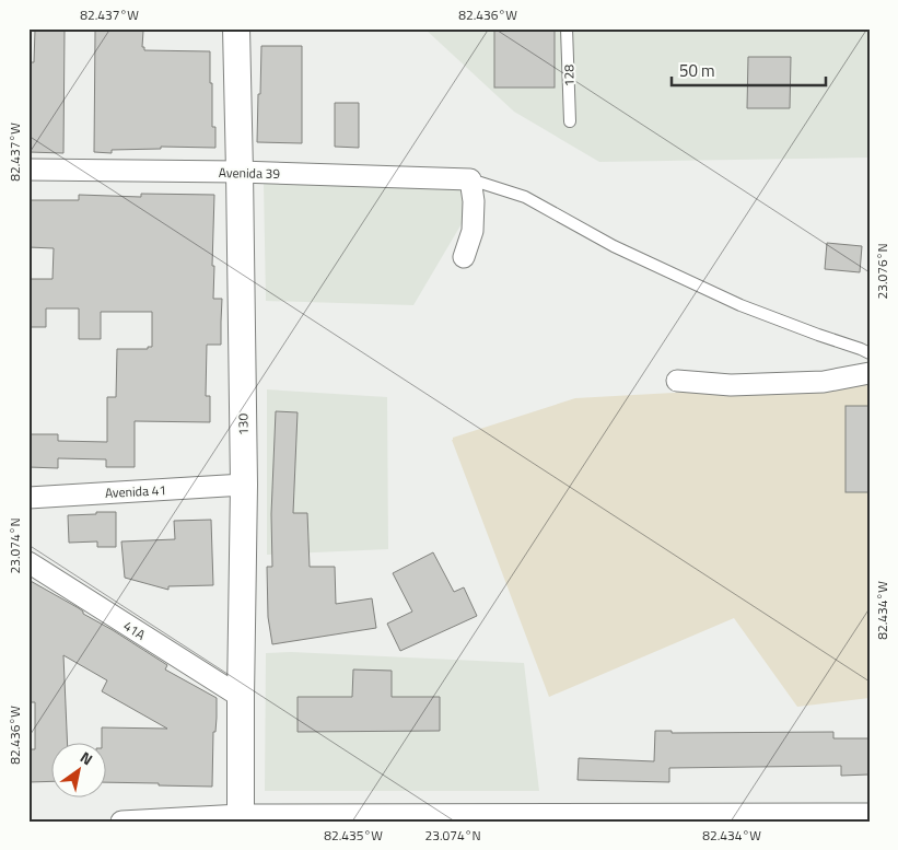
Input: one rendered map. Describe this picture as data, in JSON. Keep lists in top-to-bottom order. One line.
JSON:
{"streets":{"street":["Avenida 39","130","Avenida 41","41A"],"lane":["128"]},"crossings":[["Avenida 39","130"],["130","Avenida 41"],["130","41A"]],"scale_bar":"50 m","north":"top right","coordinates":["82.437°W","82.436°W","23.076°N","23.074°N","82.434°W","82.435°W"]}
